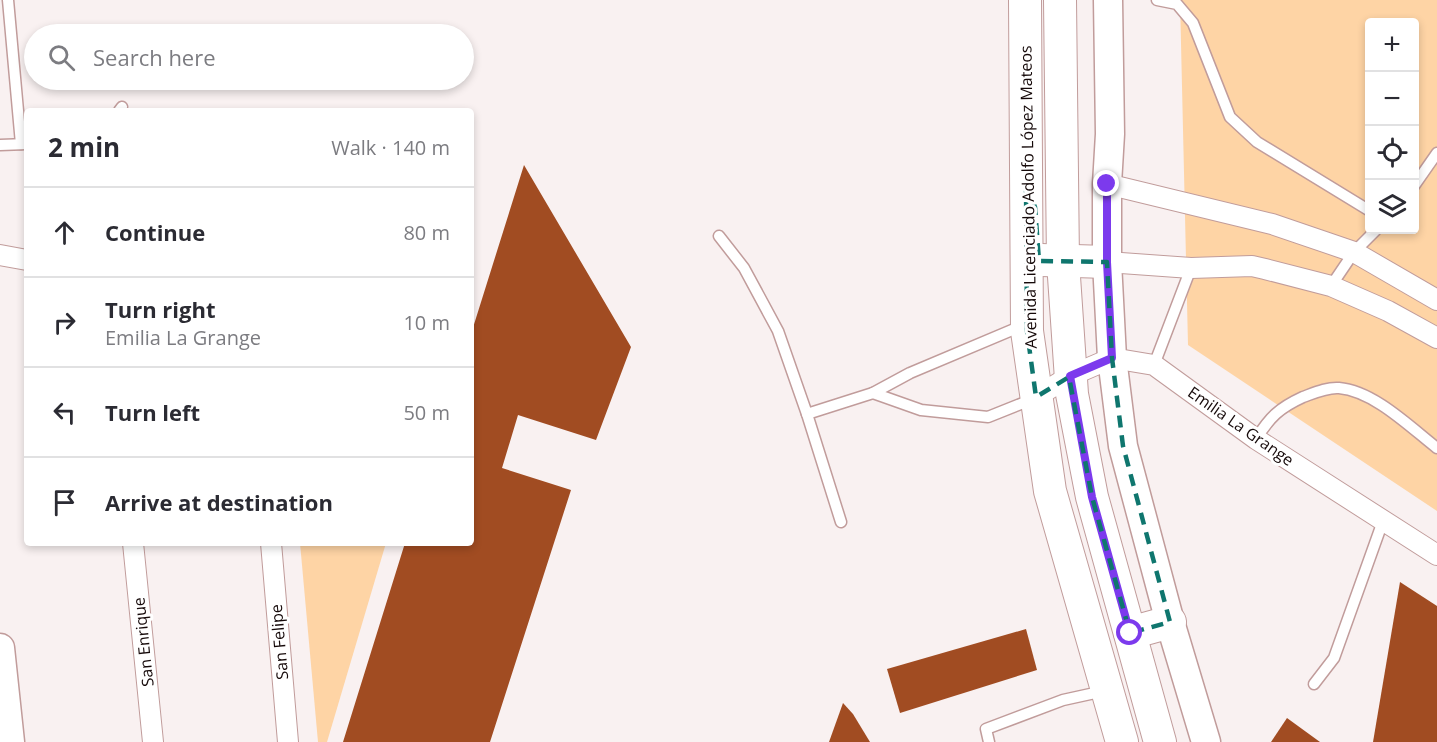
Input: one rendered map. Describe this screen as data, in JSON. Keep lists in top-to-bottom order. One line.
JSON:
{"streets":{"main road":["Avenida Licenciado Adolfo López Mateos"],"street":["Emilia La Grange","San Enrique","San Felipe"]},"page":{"map_buttons":["+","−"],"search":"Search here","heading":["2 min","Walk · 140 m"],"list":[["Continue","80 m"],["Turn right","Emilia La Grange","10 m"],["Turn left","50 m"],"Arrive at destination"]}}
